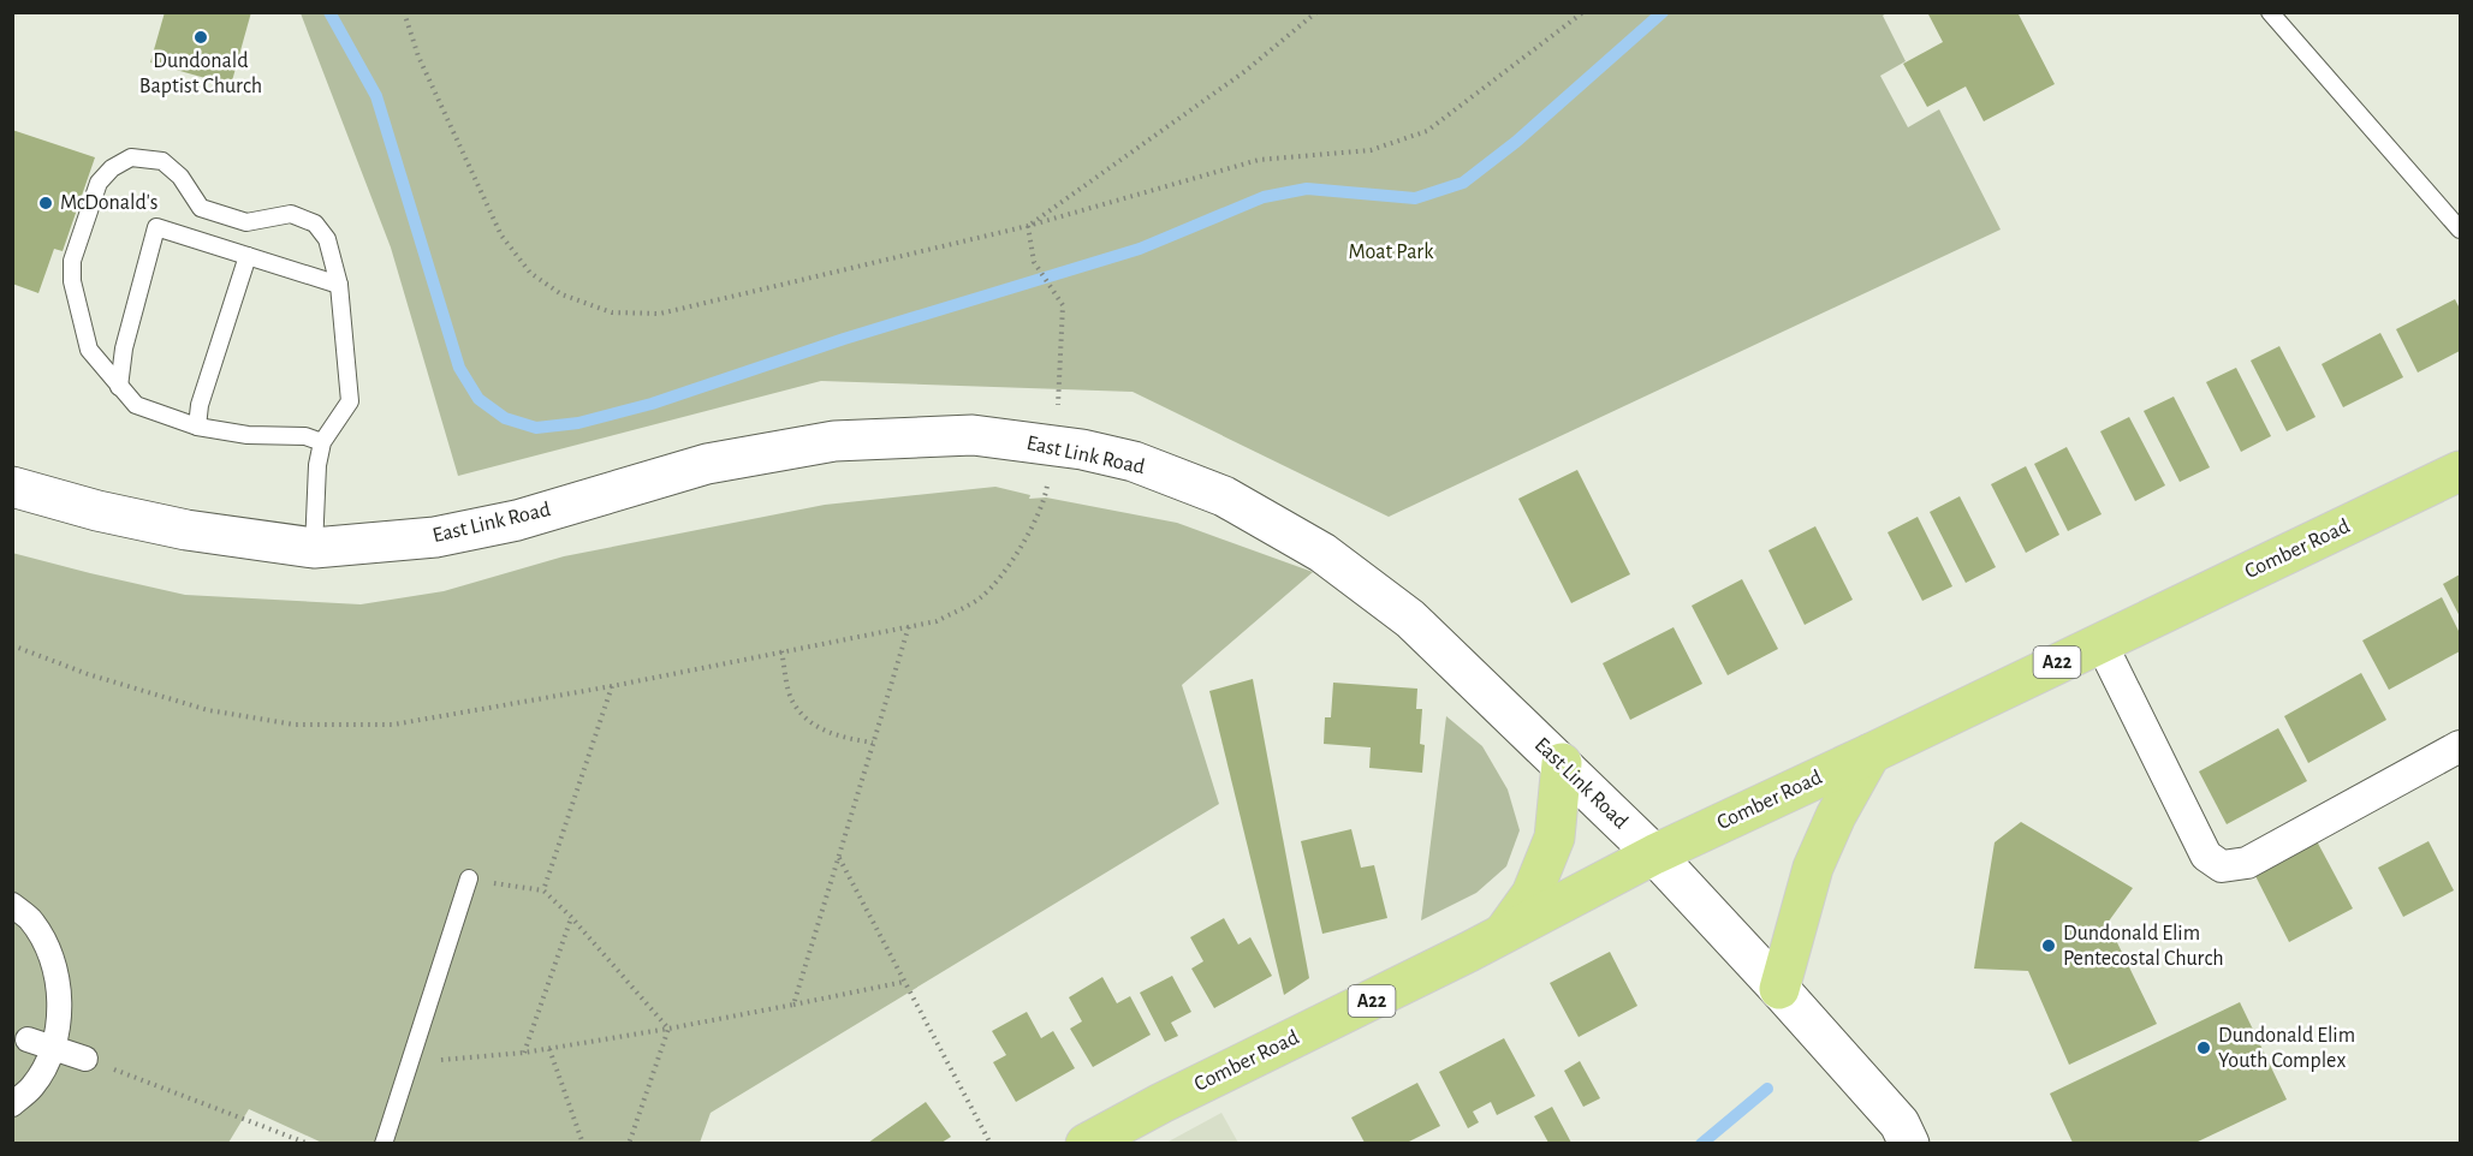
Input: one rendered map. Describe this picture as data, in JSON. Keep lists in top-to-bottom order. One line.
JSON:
{"streets":{"highway":["Comber Road","A22"],"street":["East Link Road"]},"crossings":[["East Link Road","Comber Road"],["East Link Road","A22"],["Comber Road","A22"]],"parks":["Moat Park"],"places":["Dundonald Baptist Church","McDonald's","Dundonald Elim Pentecostal Church","Dundonald Elim Youth Complex"]}
